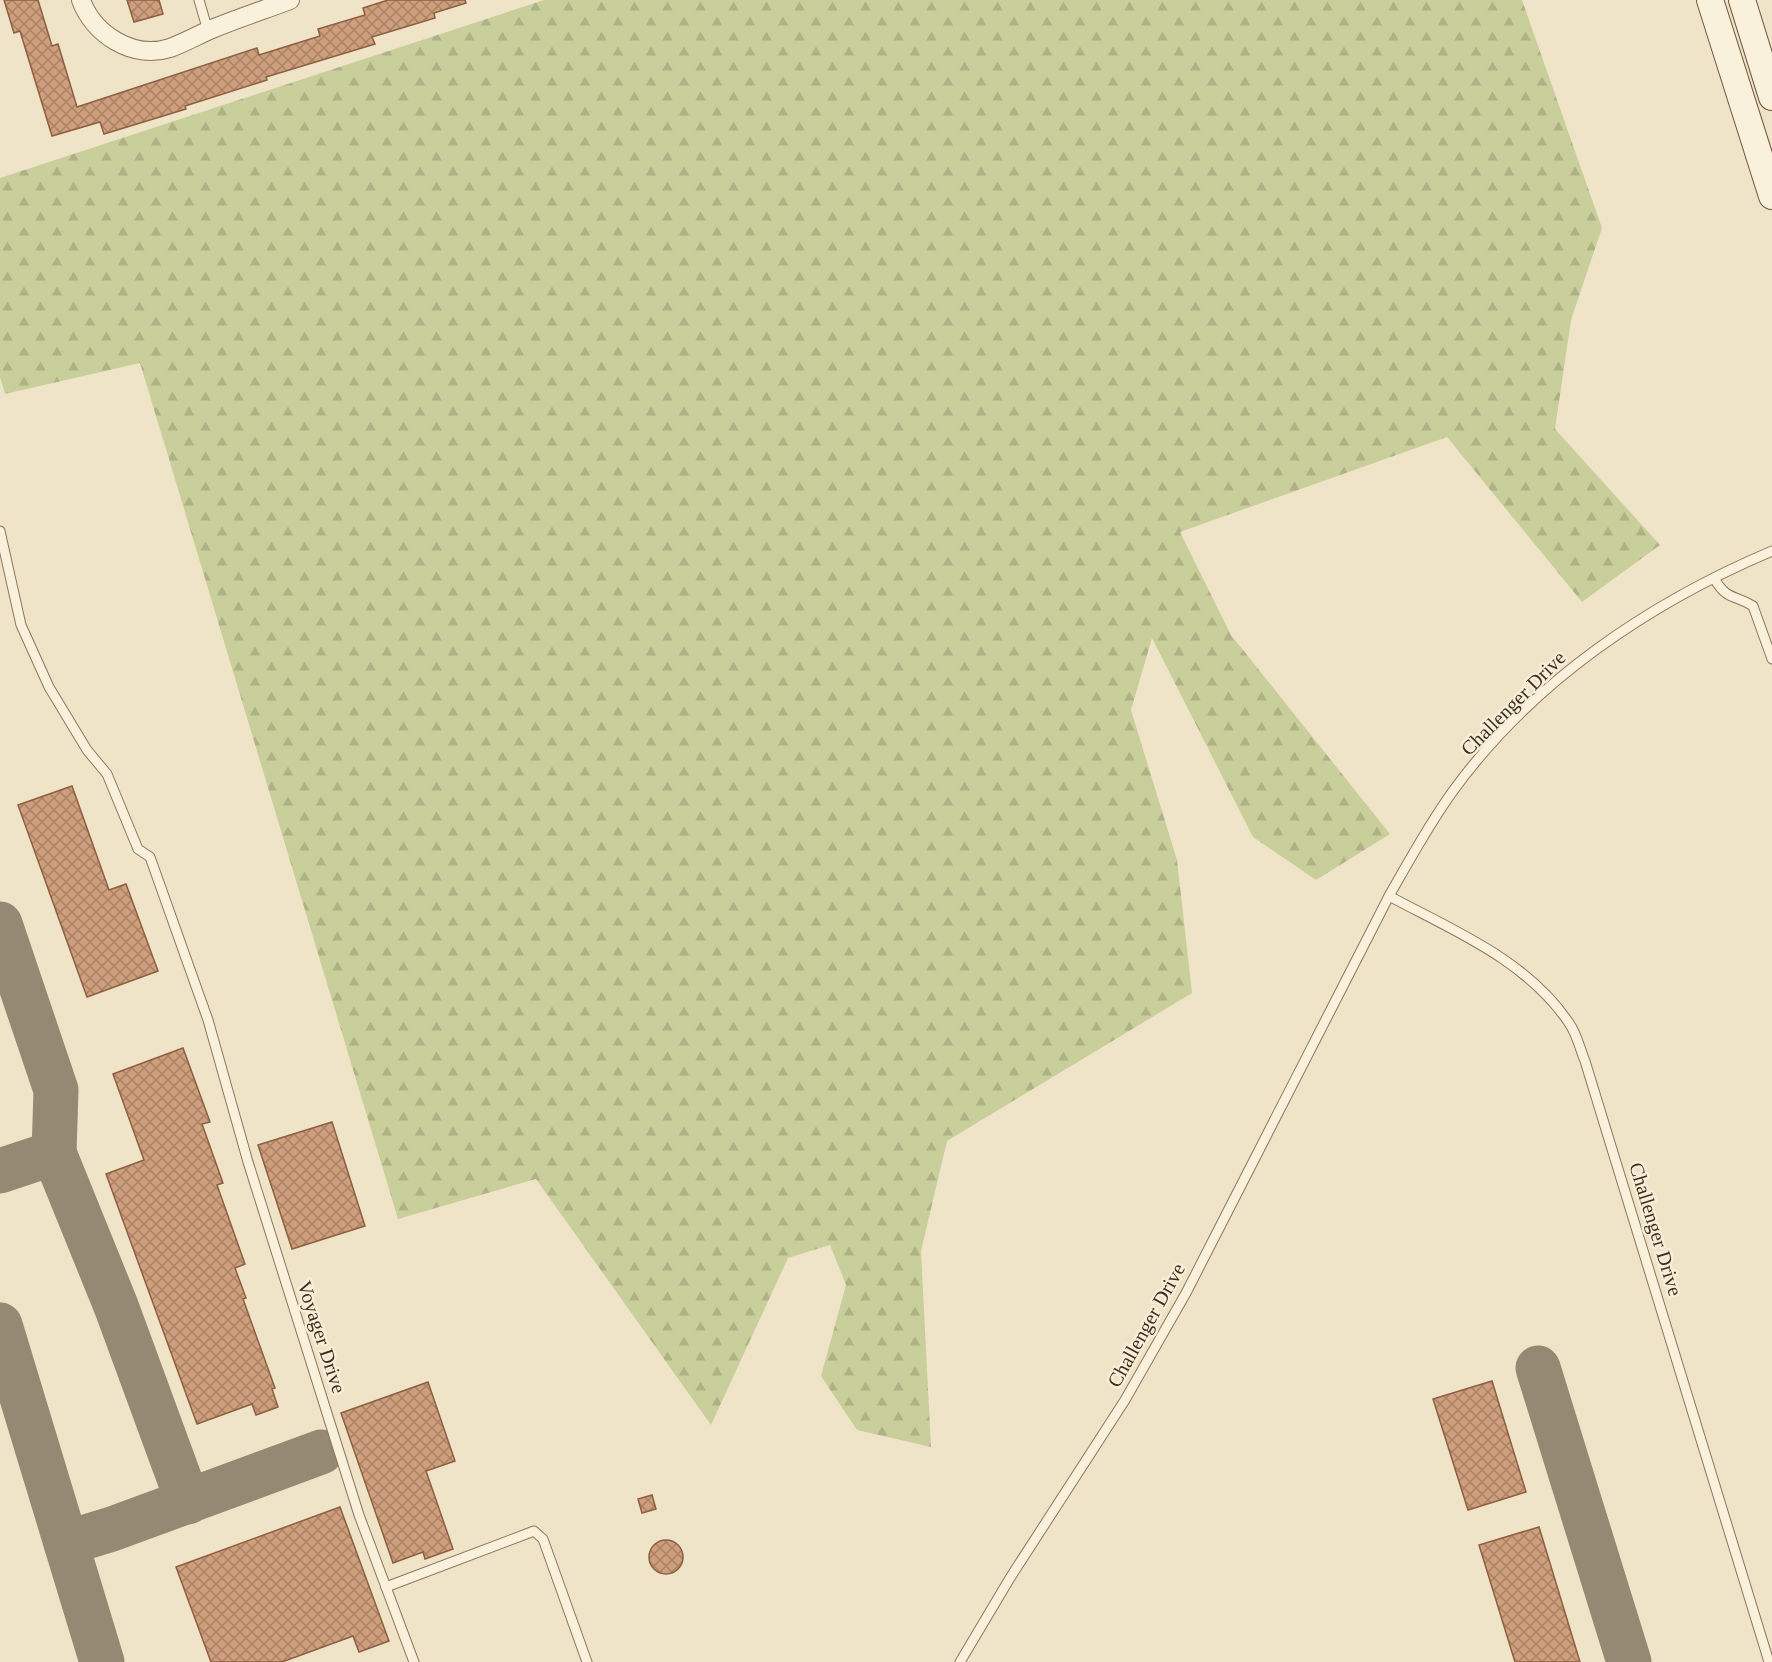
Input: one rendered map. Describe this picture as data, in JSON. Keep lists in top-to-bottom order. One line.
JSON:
{"streets":{"lane":["Challenger Drive","Voyager Drive"]}}
